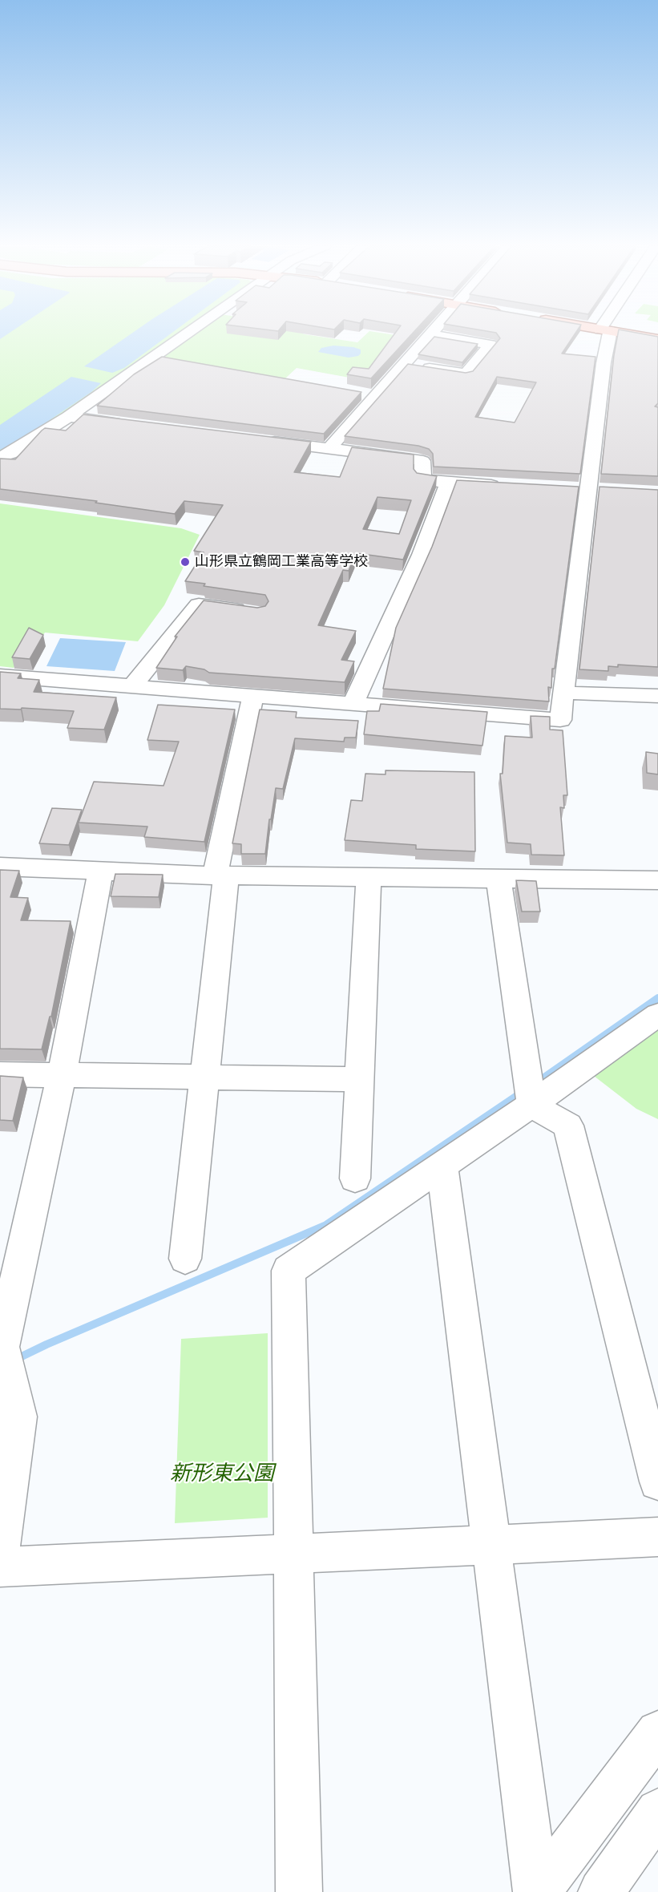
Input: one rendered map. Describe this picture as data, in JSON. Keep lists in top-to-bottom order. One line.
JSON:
{"parks":["新形東公園"],"places":["山形県立鶴岡工業高等学校"]}
